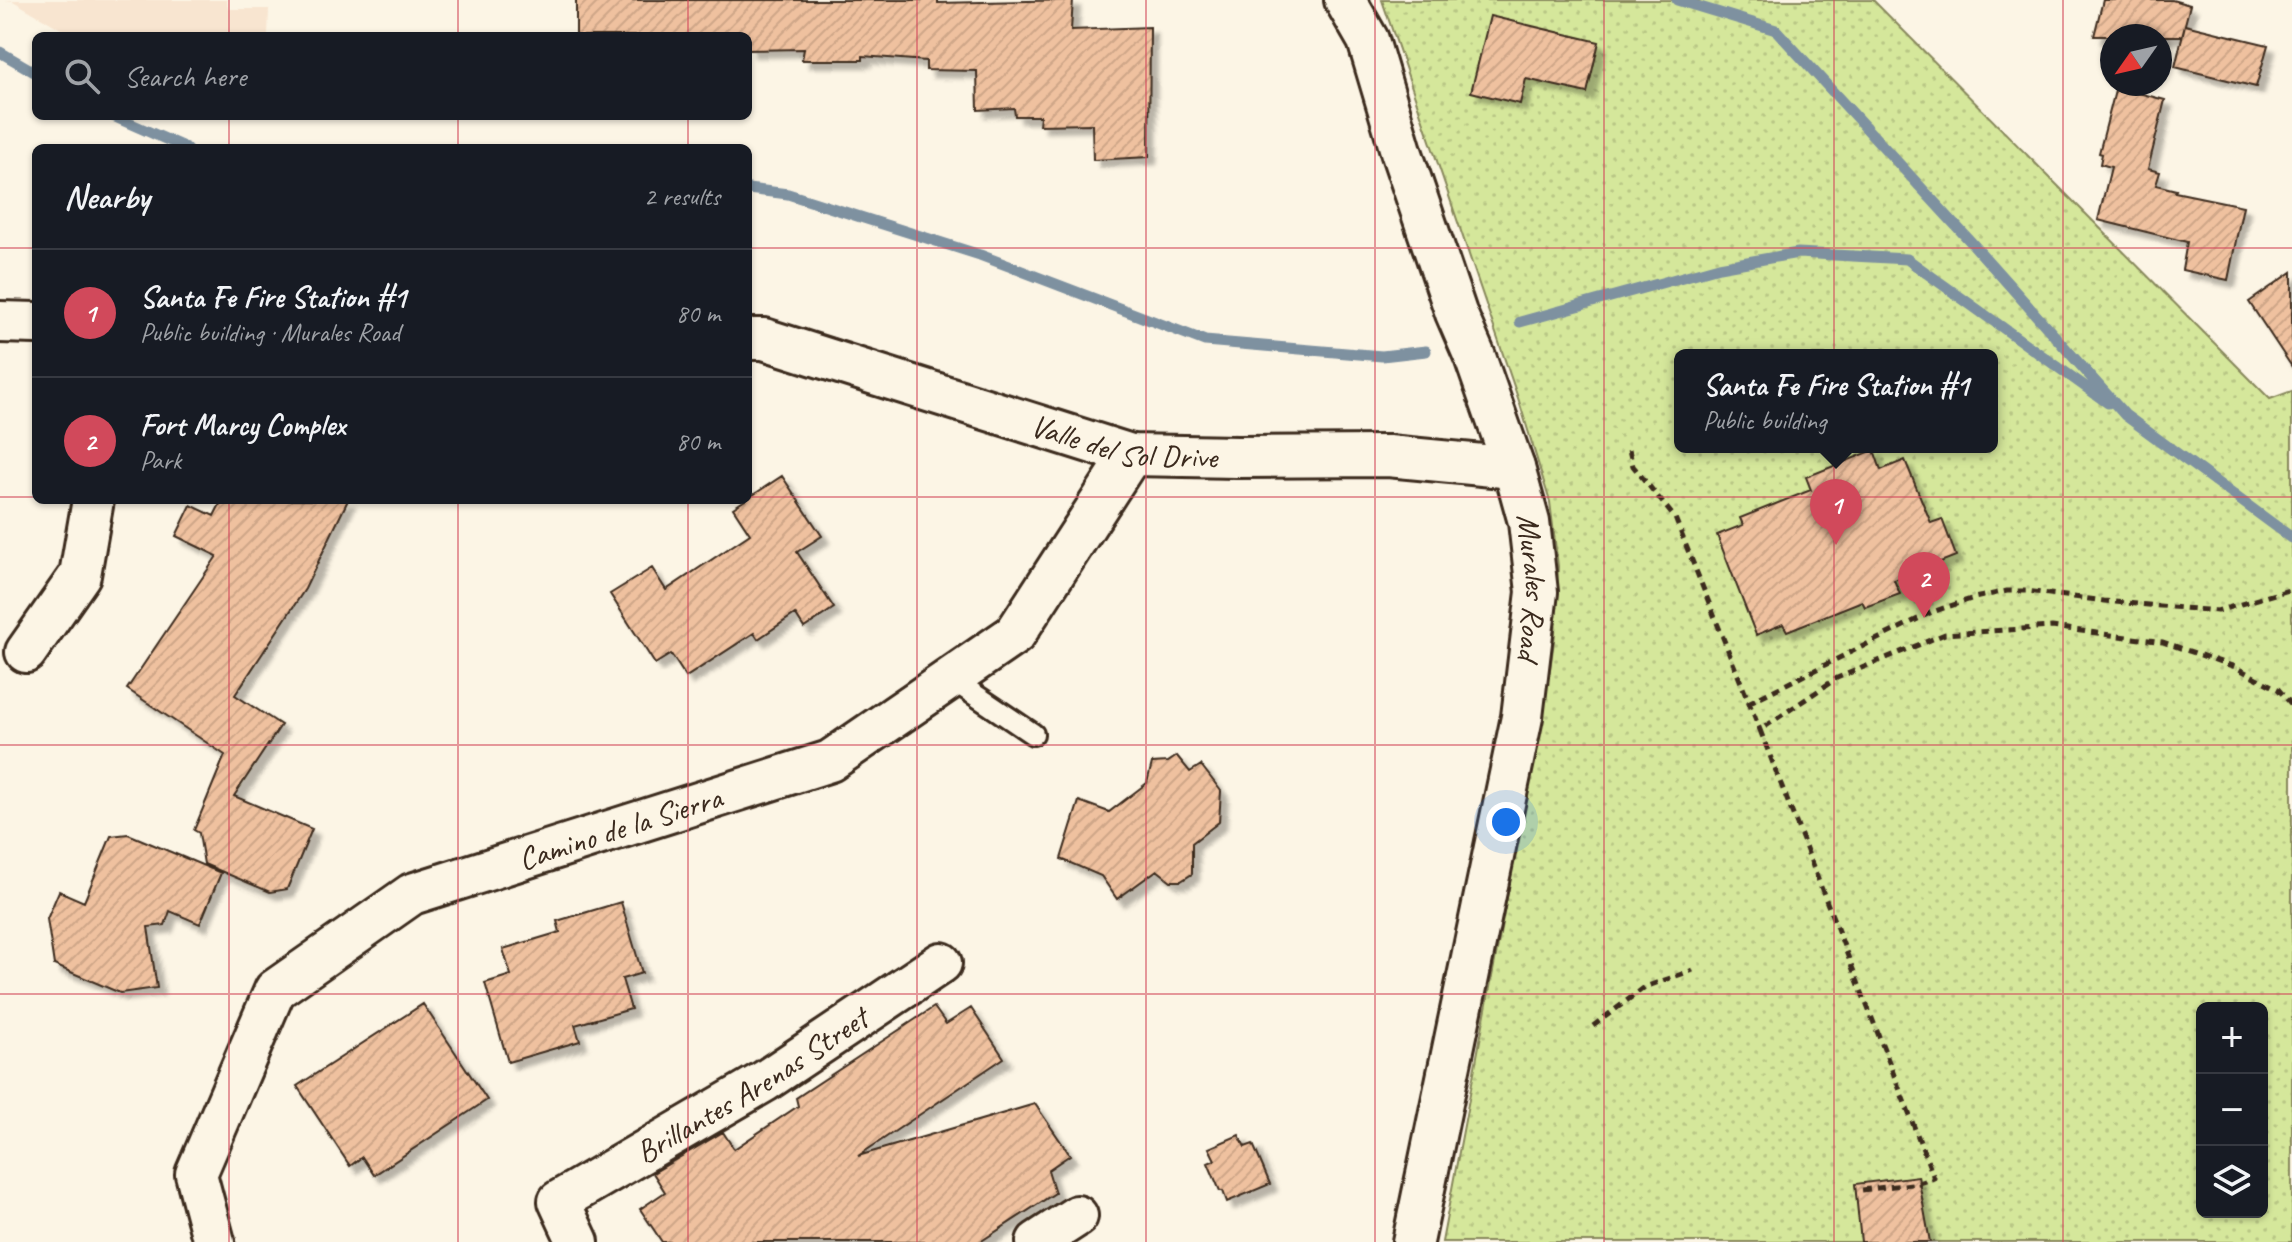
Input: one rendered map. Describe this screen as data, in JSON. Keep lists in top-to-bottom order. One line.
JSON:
{"streets":{"street":["Valle del Sol Drive","Murales Road","Camino de la Sierra","Brillantes Arenas Street"]},"crossings":[["Valle del Sol Drive","Murales Road"],["Valle del Sol Drive","Camino de la Sierra"]],"north":"bottom left","page":{"search":"Search here","heading":["Nearby","2 results"],"list":[{"mark":"1","name":"Santa Fe Fire Station #1","note":"Public building · Murales Road","value":"80 m"},{"mark":"2","name":"Fort Marcy Complex","note":"Park","value":"80 m"}],"popup":["Santa Fe Fire Station #1","Public building"],"pins":["1","2"],"map_buttons":["+","−"]}}
